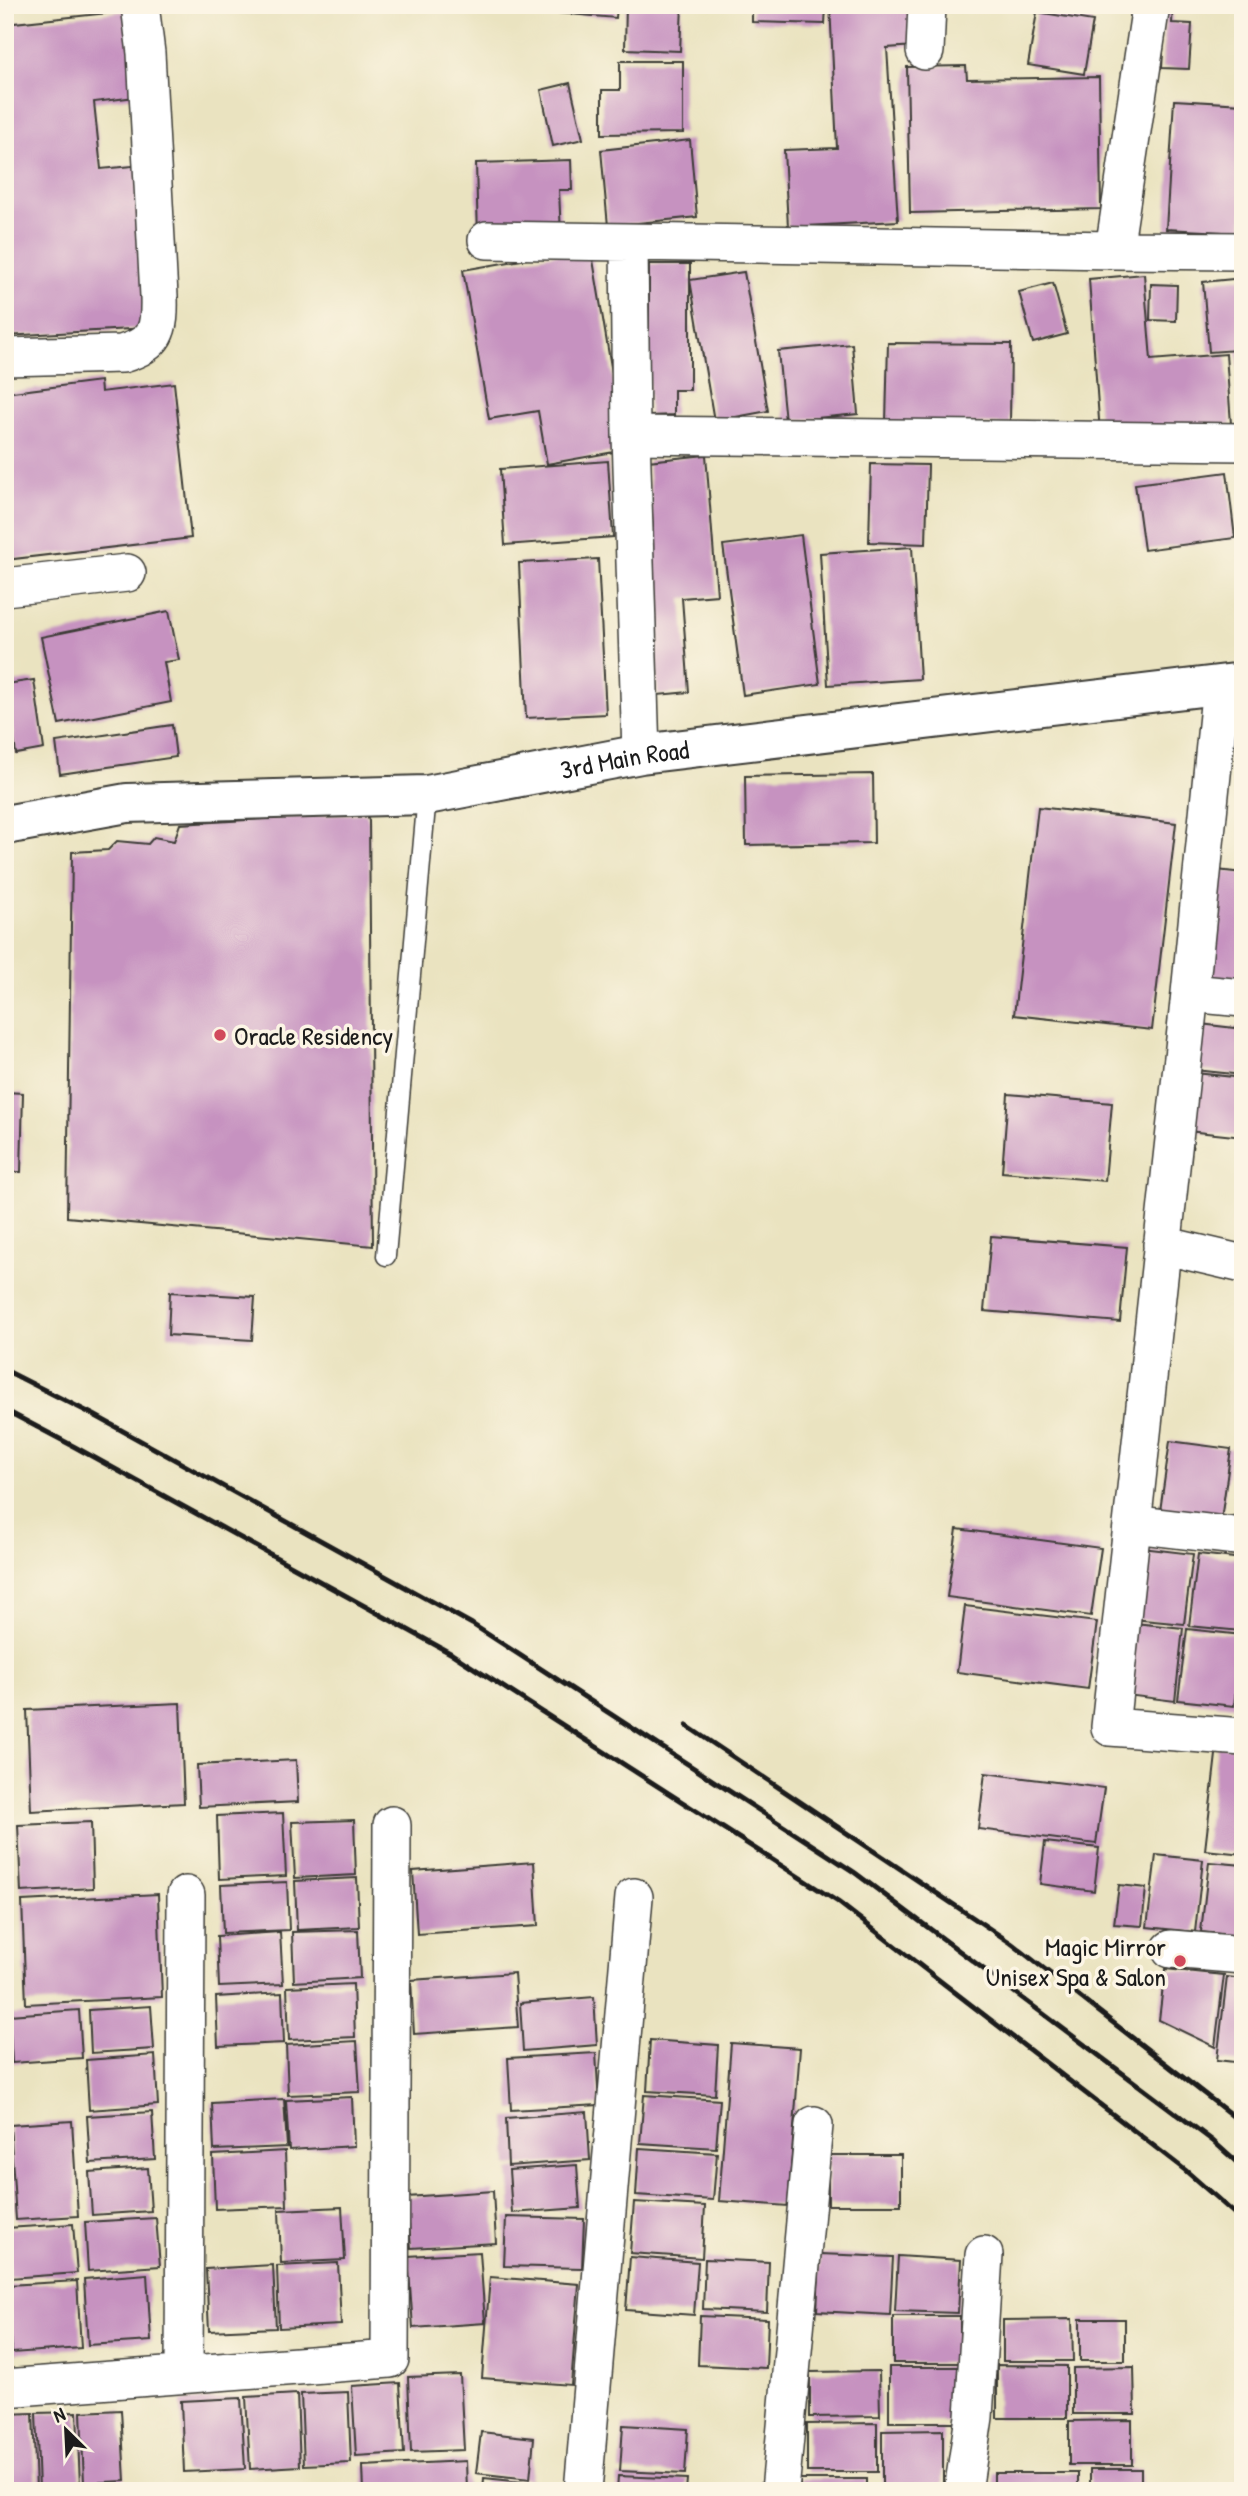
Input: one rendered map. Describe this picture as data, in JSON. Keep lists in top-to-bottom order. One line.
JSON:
{"streets":{"street":["3rd Main Road"]},"places":["Oracle Residency","Magic Mirror Unisex Spa & Salon"],"north":"top left"}
